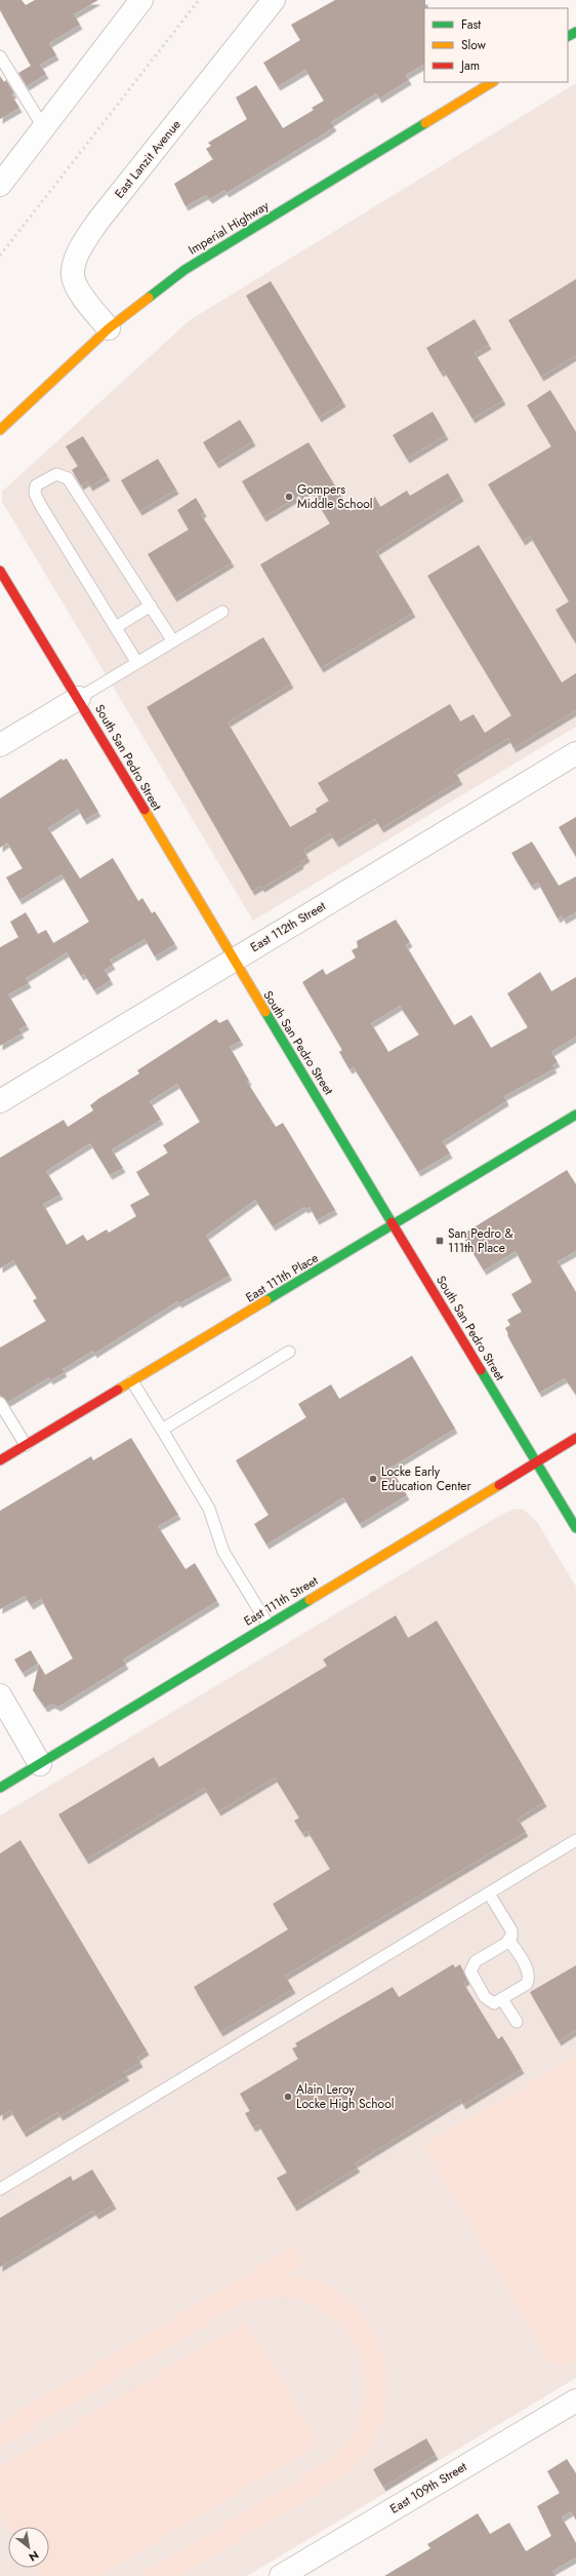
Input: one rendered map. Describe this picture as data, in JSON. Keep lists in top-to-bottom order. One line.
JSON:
{"streets":{"street":["East Lanzit Avenue","Imperial Highway","South San Pedro Street","East 112th Street","East 111th Place","East 111th Street","East 109th Street"]},"crossings":[["East Lanzit Avenue","Imperial Highway"],["South San Pedro Street","East 112th Street"],["South San Pedro Street","East 111th Place"],["South San Pedro Street","East 111th Street"]],"places":{"other":["Gompers Middle School","Locke Early Education Center","Alain Leroy Locke High School"],"transit":["San Pedro & 111th Place"]},"legend":["Fast","Slow","Jam"],"north":"bottom right"}
